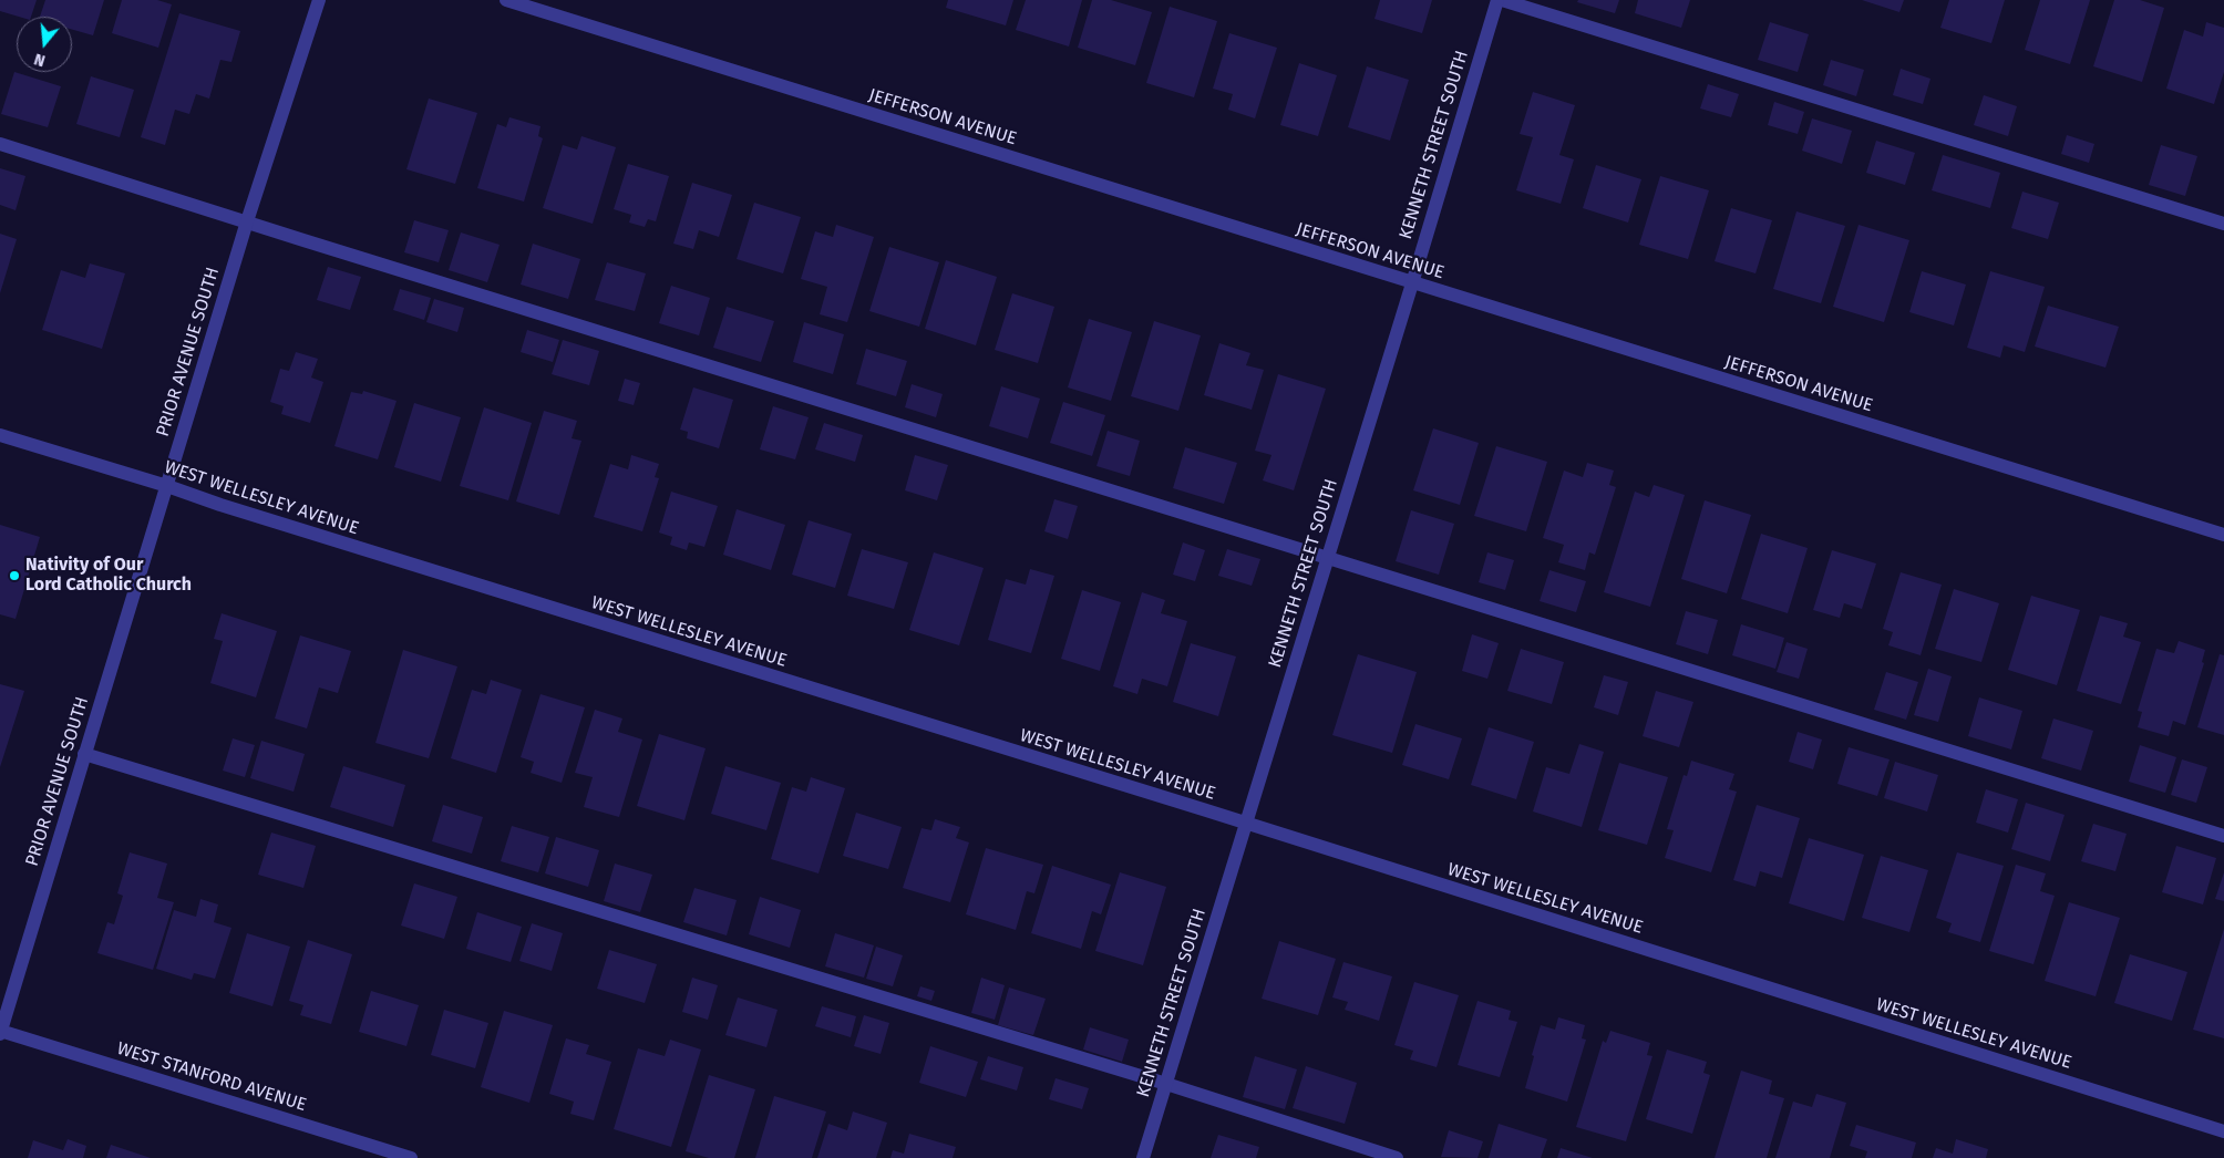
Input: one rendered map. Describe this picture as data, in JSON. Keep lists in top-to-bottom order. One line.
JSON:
{"streets":{"street":["JEFFERSON AVENUE","KENNETH STREET SOUTH","PRIOR AVENUE SOUTH","WEST WELLESLEY AVENUE","WEST STANFORD AVENUE"]},"crossings":[["JEFFERSON AVENUE","KENNETH STREET SOUTH"],["KENNETH STREET SOUTH","WEST WELLESLEY AVENUE"],["PRIOR AVENUE SOUTH","WEST WELLESLEY AVENUE"],["PRIOR AVENUE SOUTH","WEST STANFORD AVENUE"]],"places":["Nativity of Our Lord Catholic Church"],"north":"bottom"}
